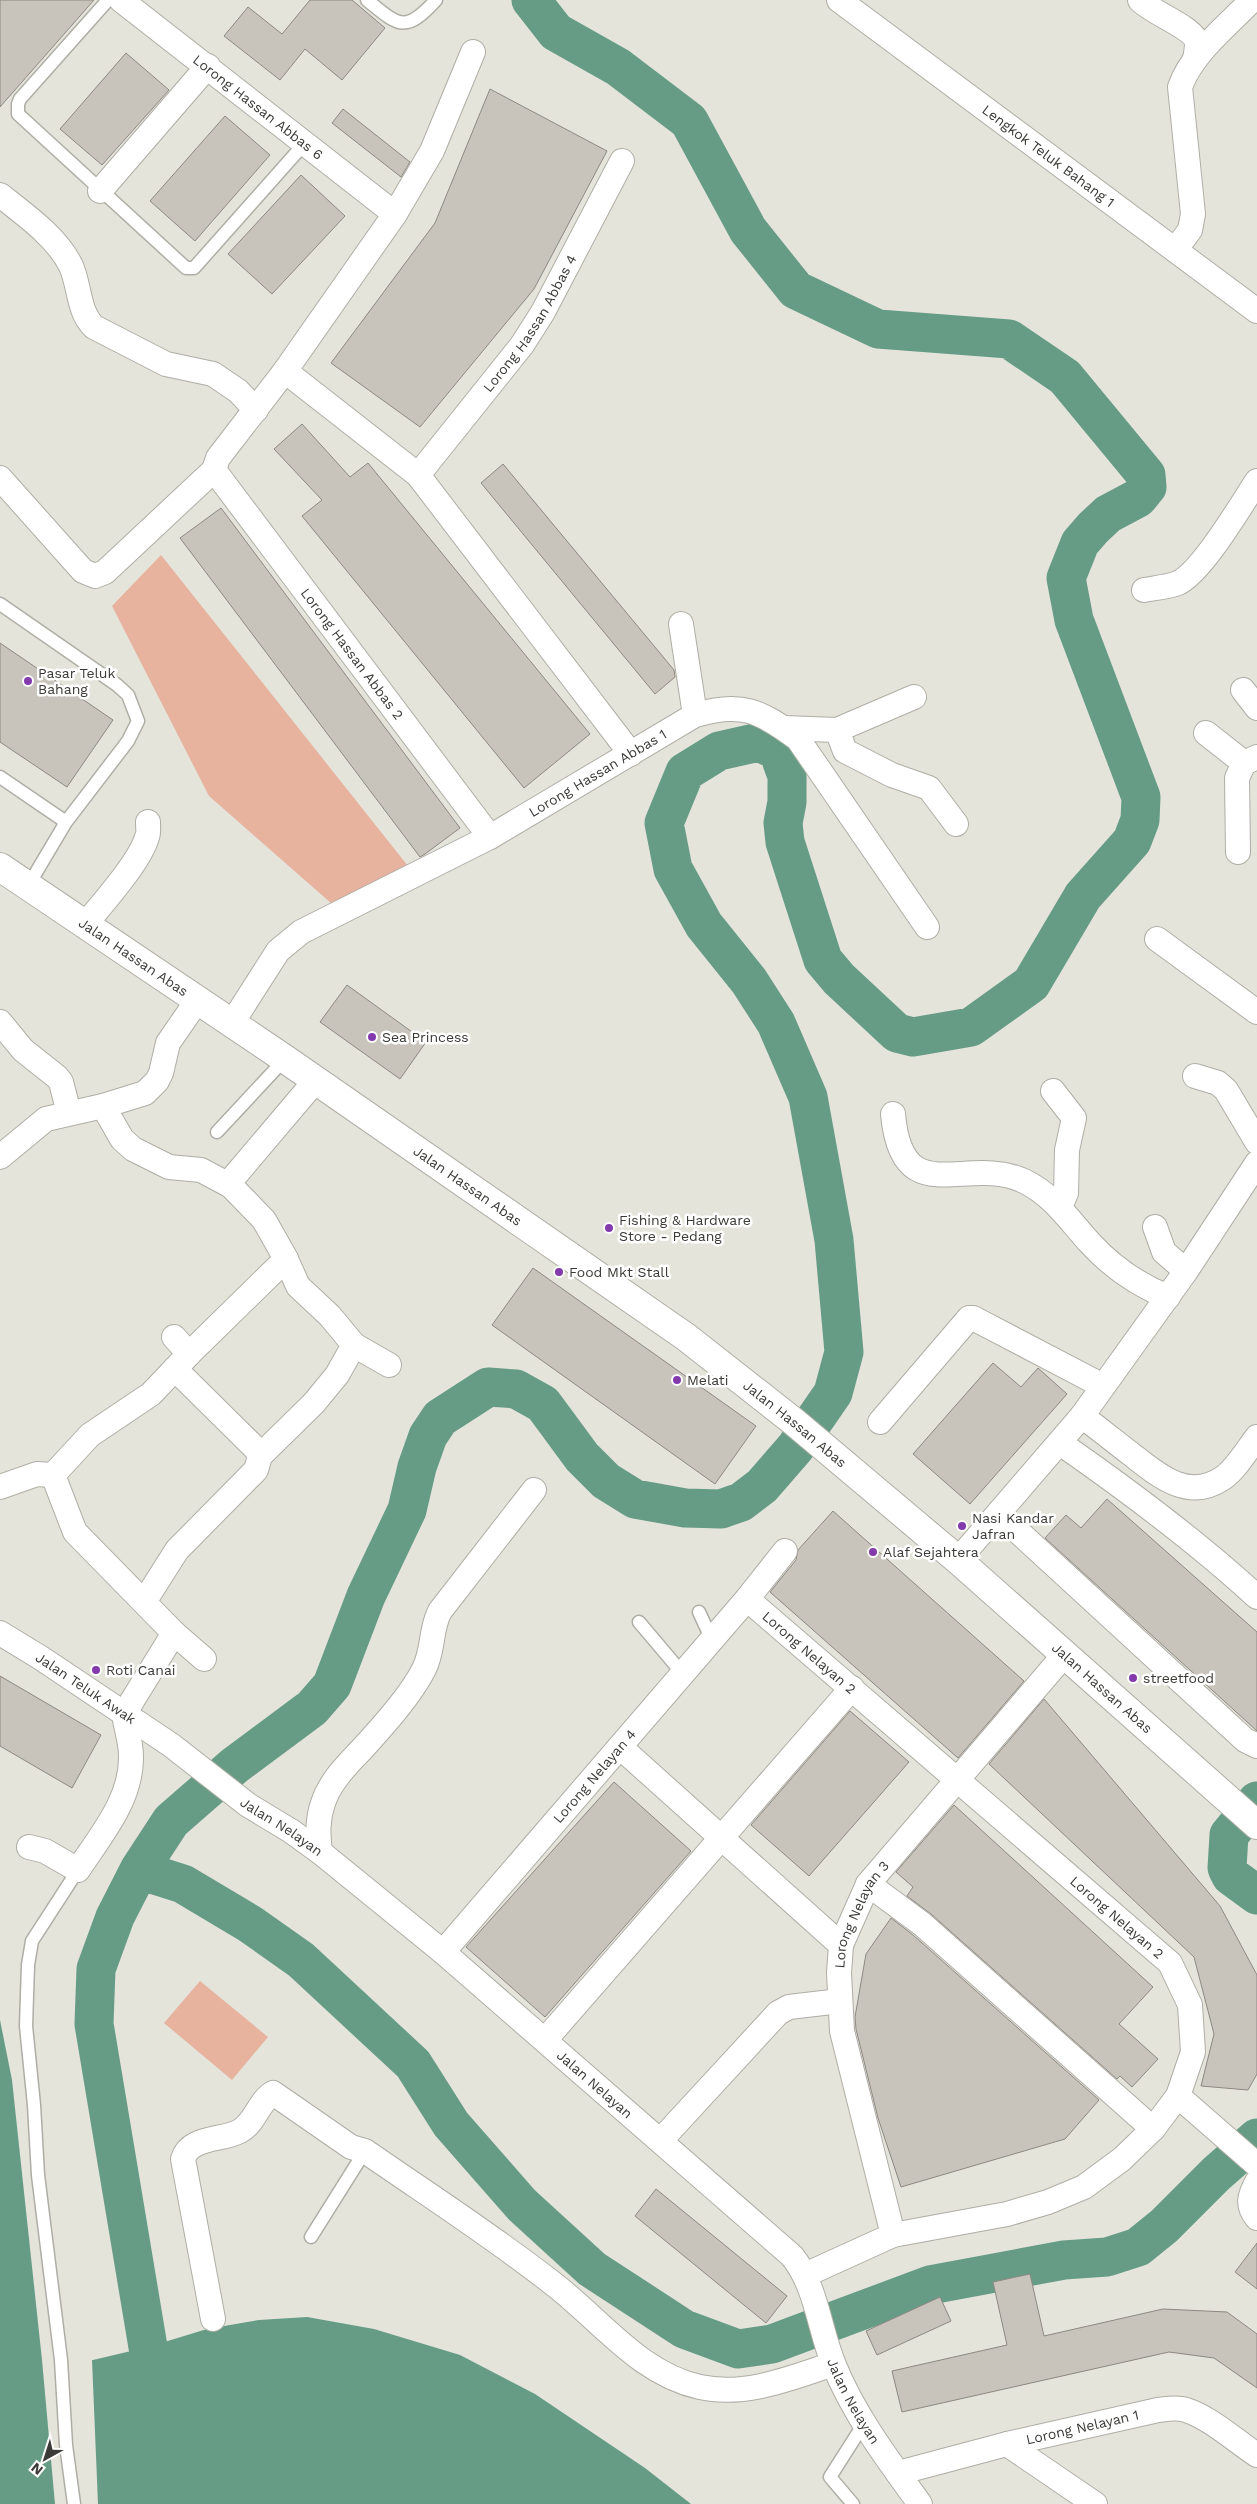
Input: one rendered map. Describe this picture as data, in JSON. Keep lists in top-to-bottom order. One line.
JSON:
{"streets":{"main road":["Jalan Hassan Abas"],"street":["Lorong Hassan Abbas 6","Lengkok Teluk Bahang 1","Lorong Hassan Abbas 4","Lorong Hassan Abbas 2","Lorong Hassan Abbas 1","Lorong Nelayan 2","Jalan Teluk Awak","Lorong Nelayan 4","Jalan Nelayan","Lorong Nelayan 3","Lorong Nelayan 1"]},"crossings":[["Lorong Hassan Abbas 2","Lorong Hassan Abbas 1"],["Lorong Hassan Abbas 1","Jalan Hassan Abas"],["Jalan Hassan Abas","Lorong Nelayan 3"],["Lorong Nelayan 2","Lorong Nelayan 4"],["Lorong Nelayan 2","Jalan Nelayan"],["Lorong Nelayan 2","Lorong Nelayan 3"],["Jalan Teluk Awak","Jalan Nelayan"],["Lorong Nelayan 4","Jalan Nelayan"],["Jalan Nelayan","Lorong Nelayan 1"]],"places":["Pasar Teluk Bahang","Sea Princess","Fishing & Hardware Store - Pedang","Food Mkt Stall","Melati","Nasi Kandar Jafran","Alaf Sejahtera","Roti Canai","streetfood"],"north":"bottom left"}
